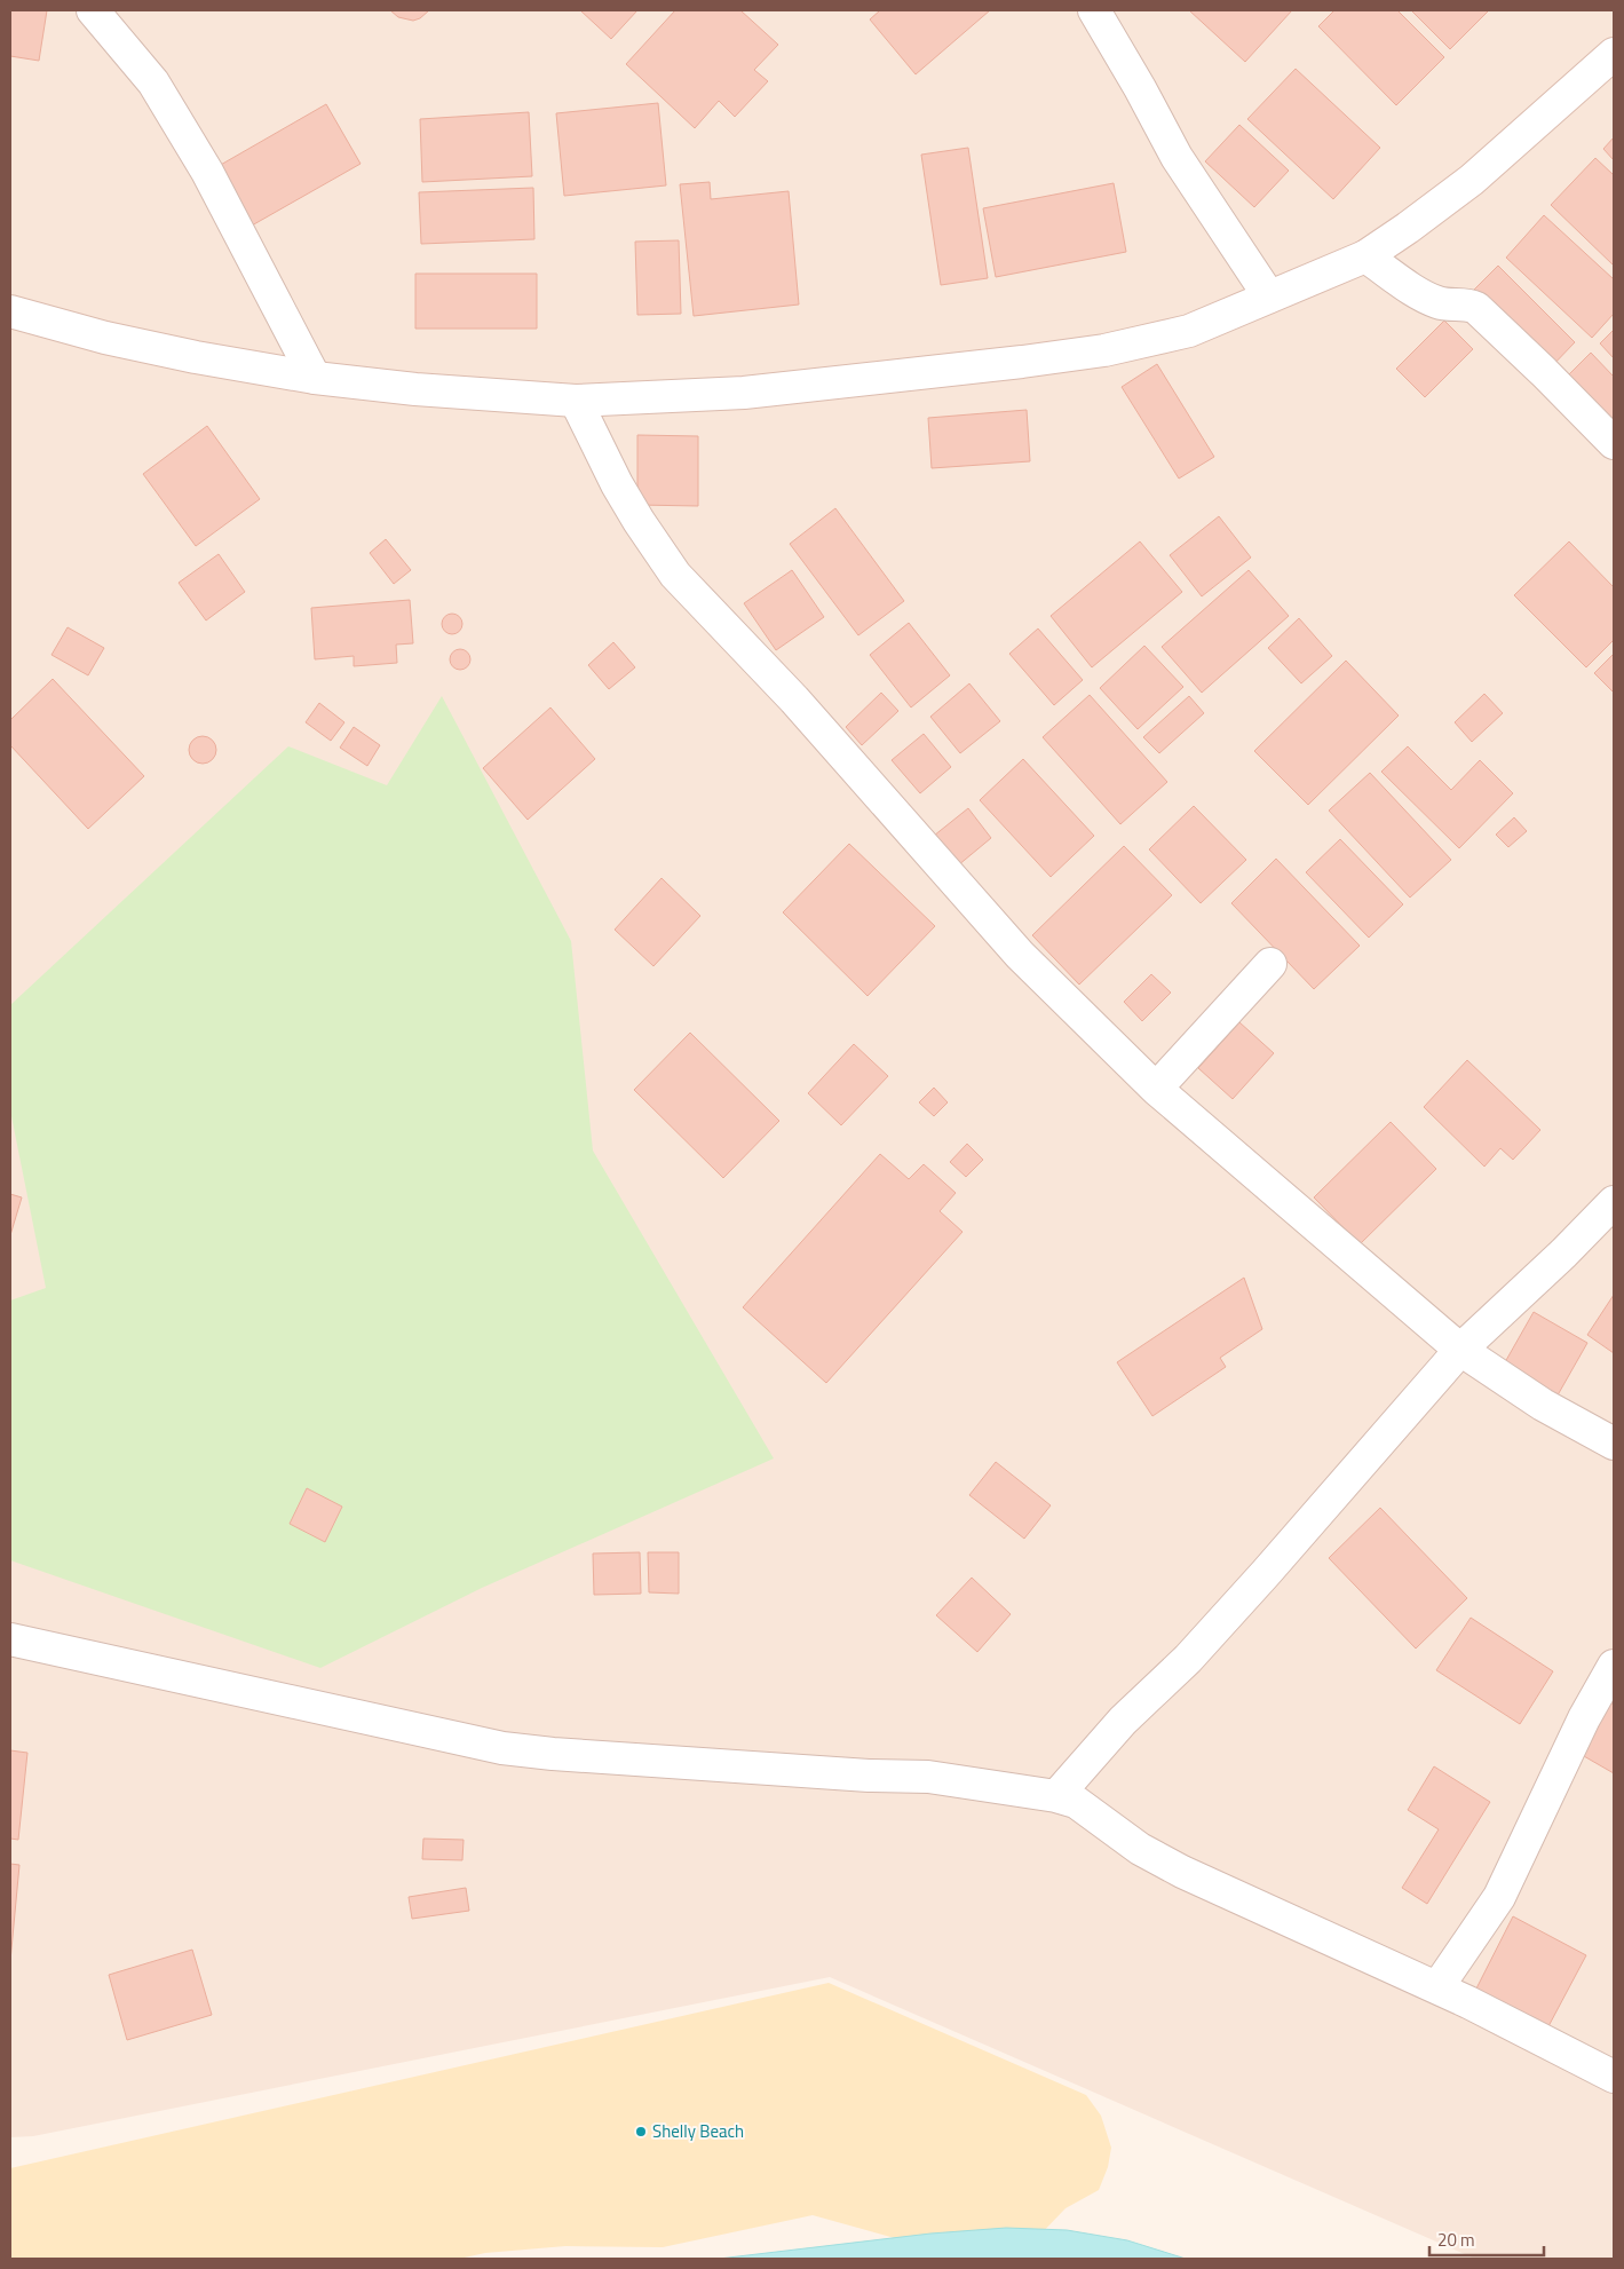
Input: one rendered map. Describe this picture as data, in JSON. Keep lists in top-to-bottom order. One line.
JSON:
{"places":["Shelly Beach"],"scale_bar":"20 m"}
